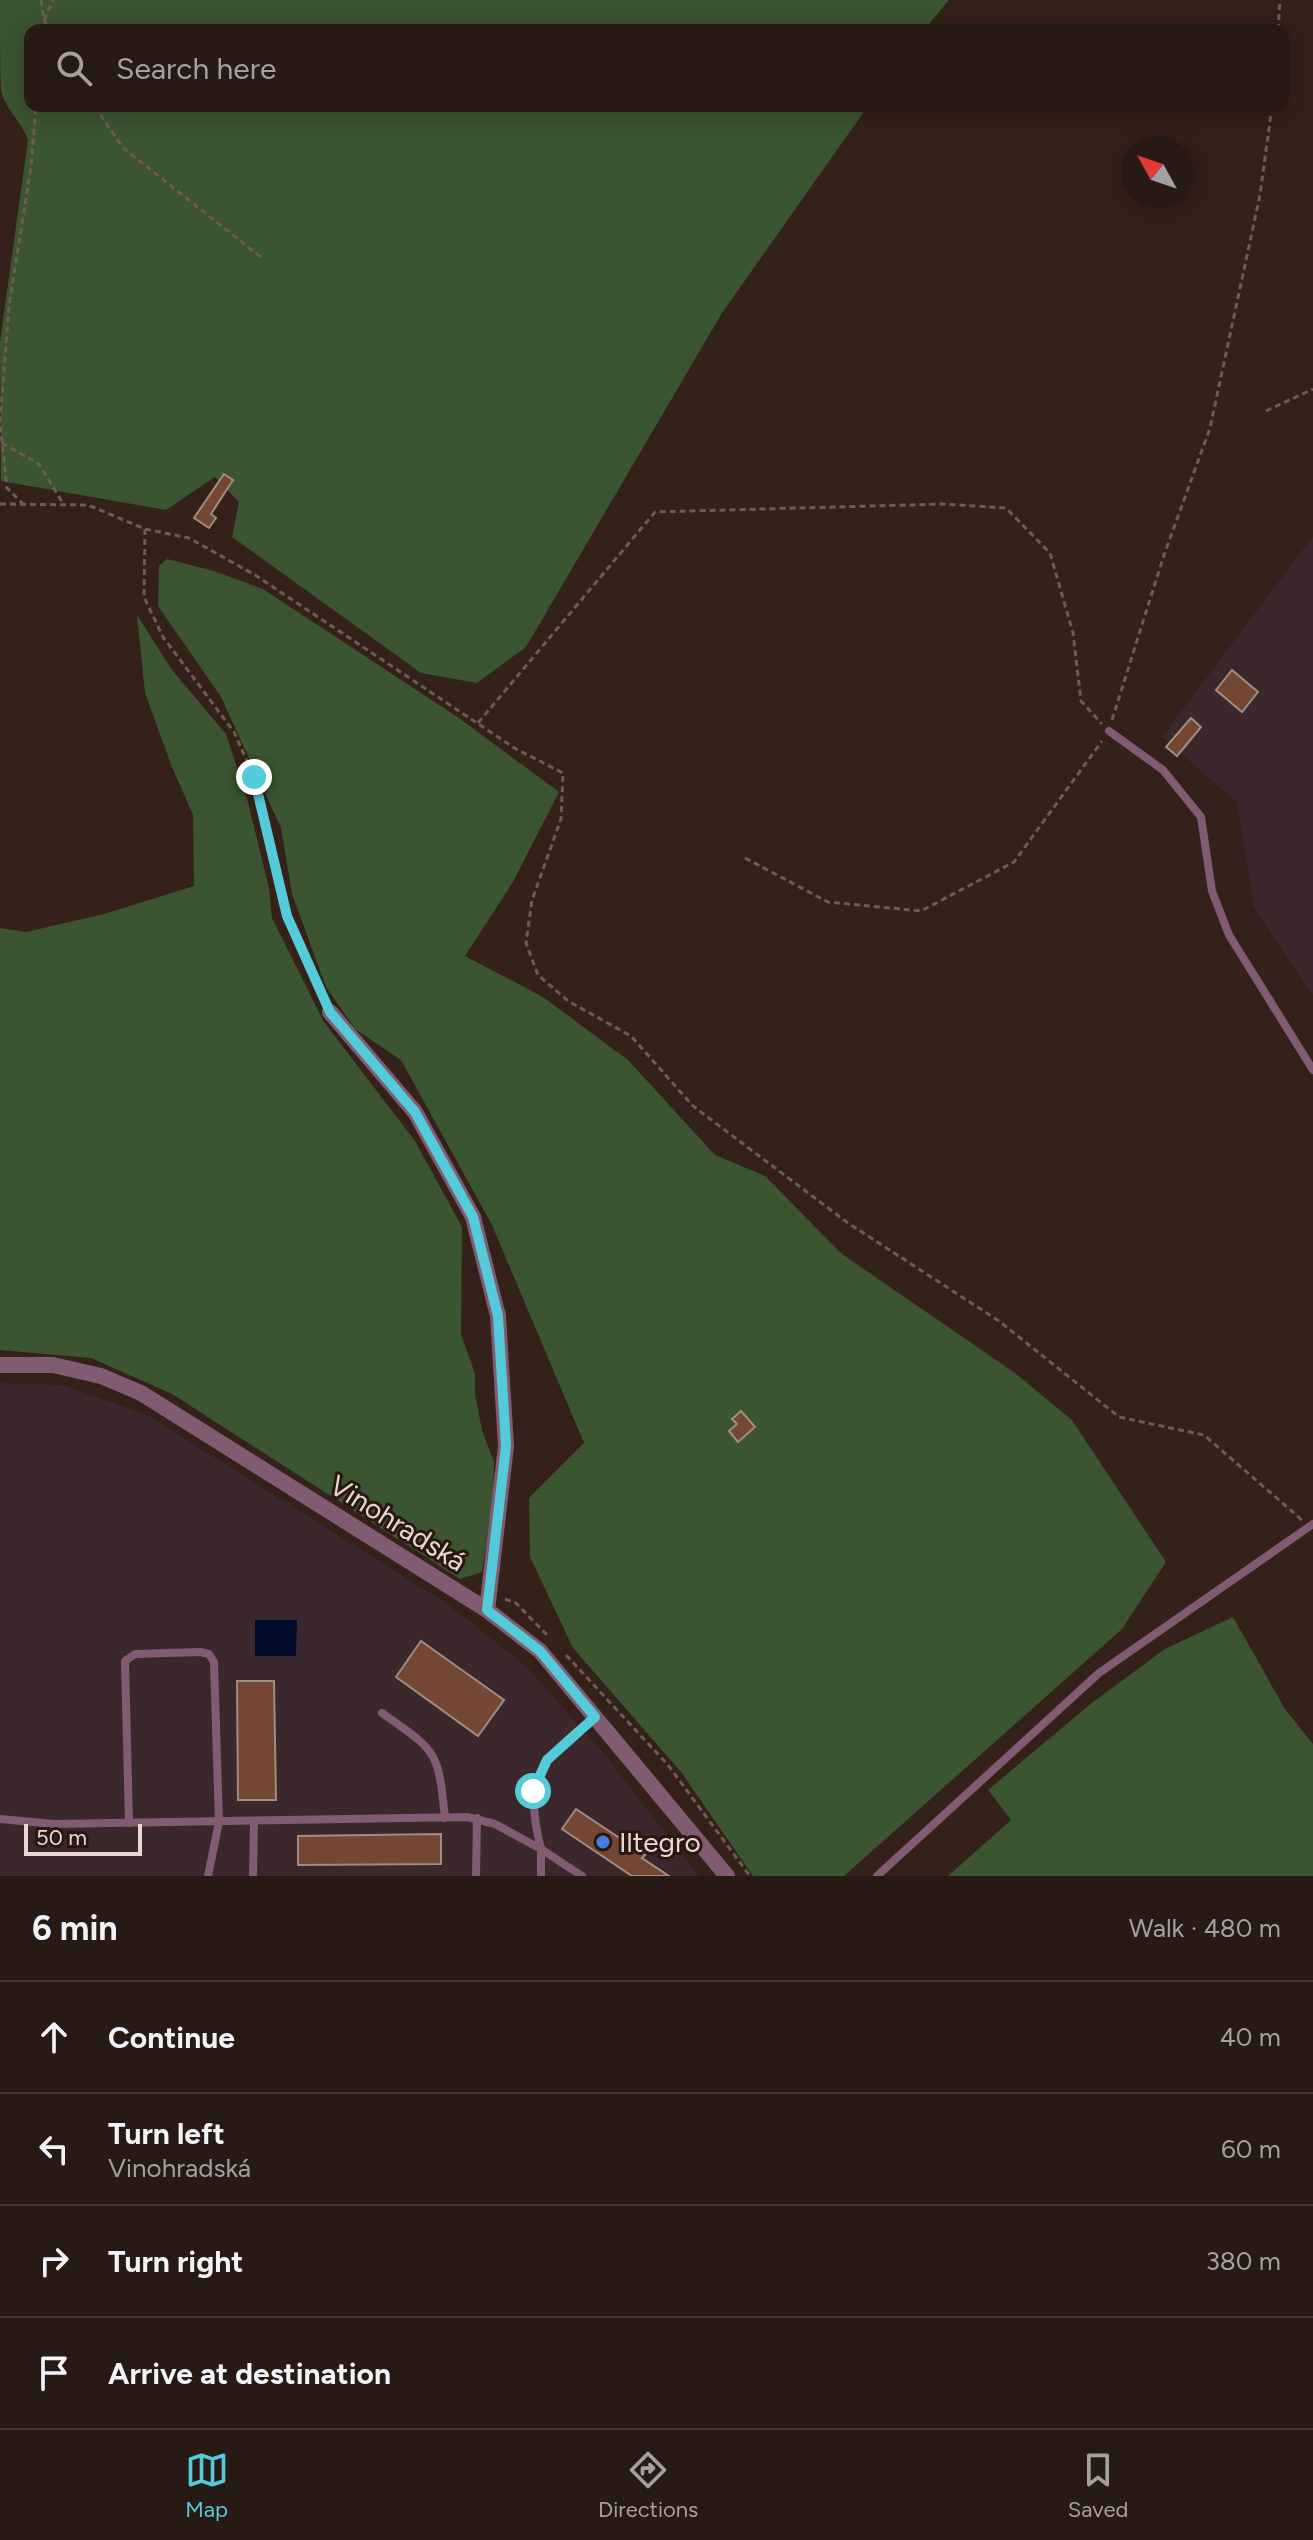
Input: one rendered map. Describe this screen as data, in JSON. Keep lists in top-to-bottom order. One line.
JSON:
{"streets":{"street":["Vinohradská"]},"places":["Iltegro"],"scale_bar":"50 m","north":"top left","page":{"search":"Search here","scale":"50 m","heading":["6 min","Walk · 480 m"],"list":[["Continue","40 m"],["Turn left","Vinohradská","60 m"],["Turn right","380 m"],"Arrive at destination"],"nav":["Map","Directions","Saved"]}}
